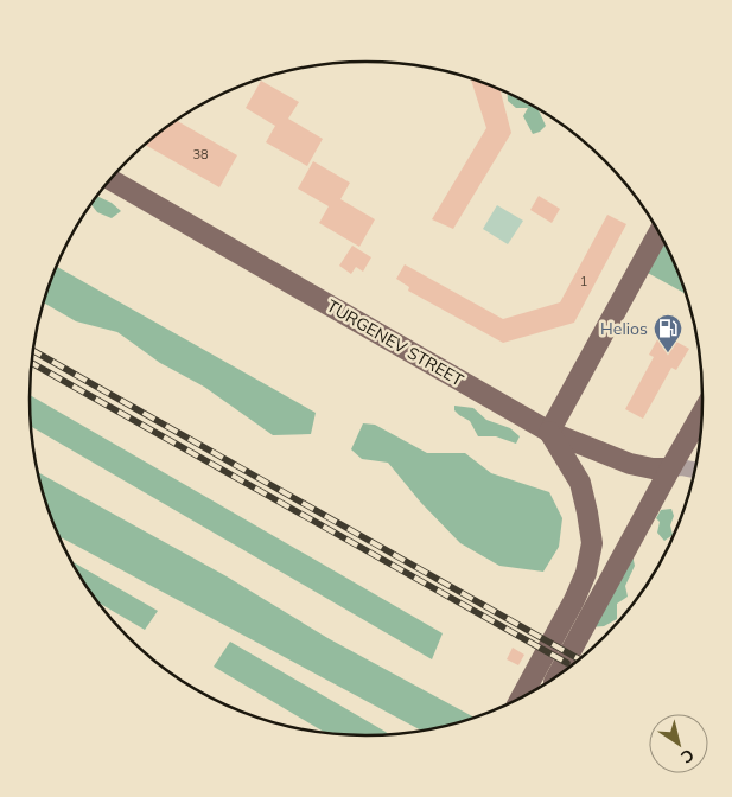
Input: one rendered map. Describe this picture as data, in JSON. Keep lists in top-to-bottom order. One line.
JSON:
{"streets":{"main road":["TURGENEV STREET"]},"places":{"fuel station":["Helios"]},"house_numbers":["38","1"],"north":"bottom right"}
